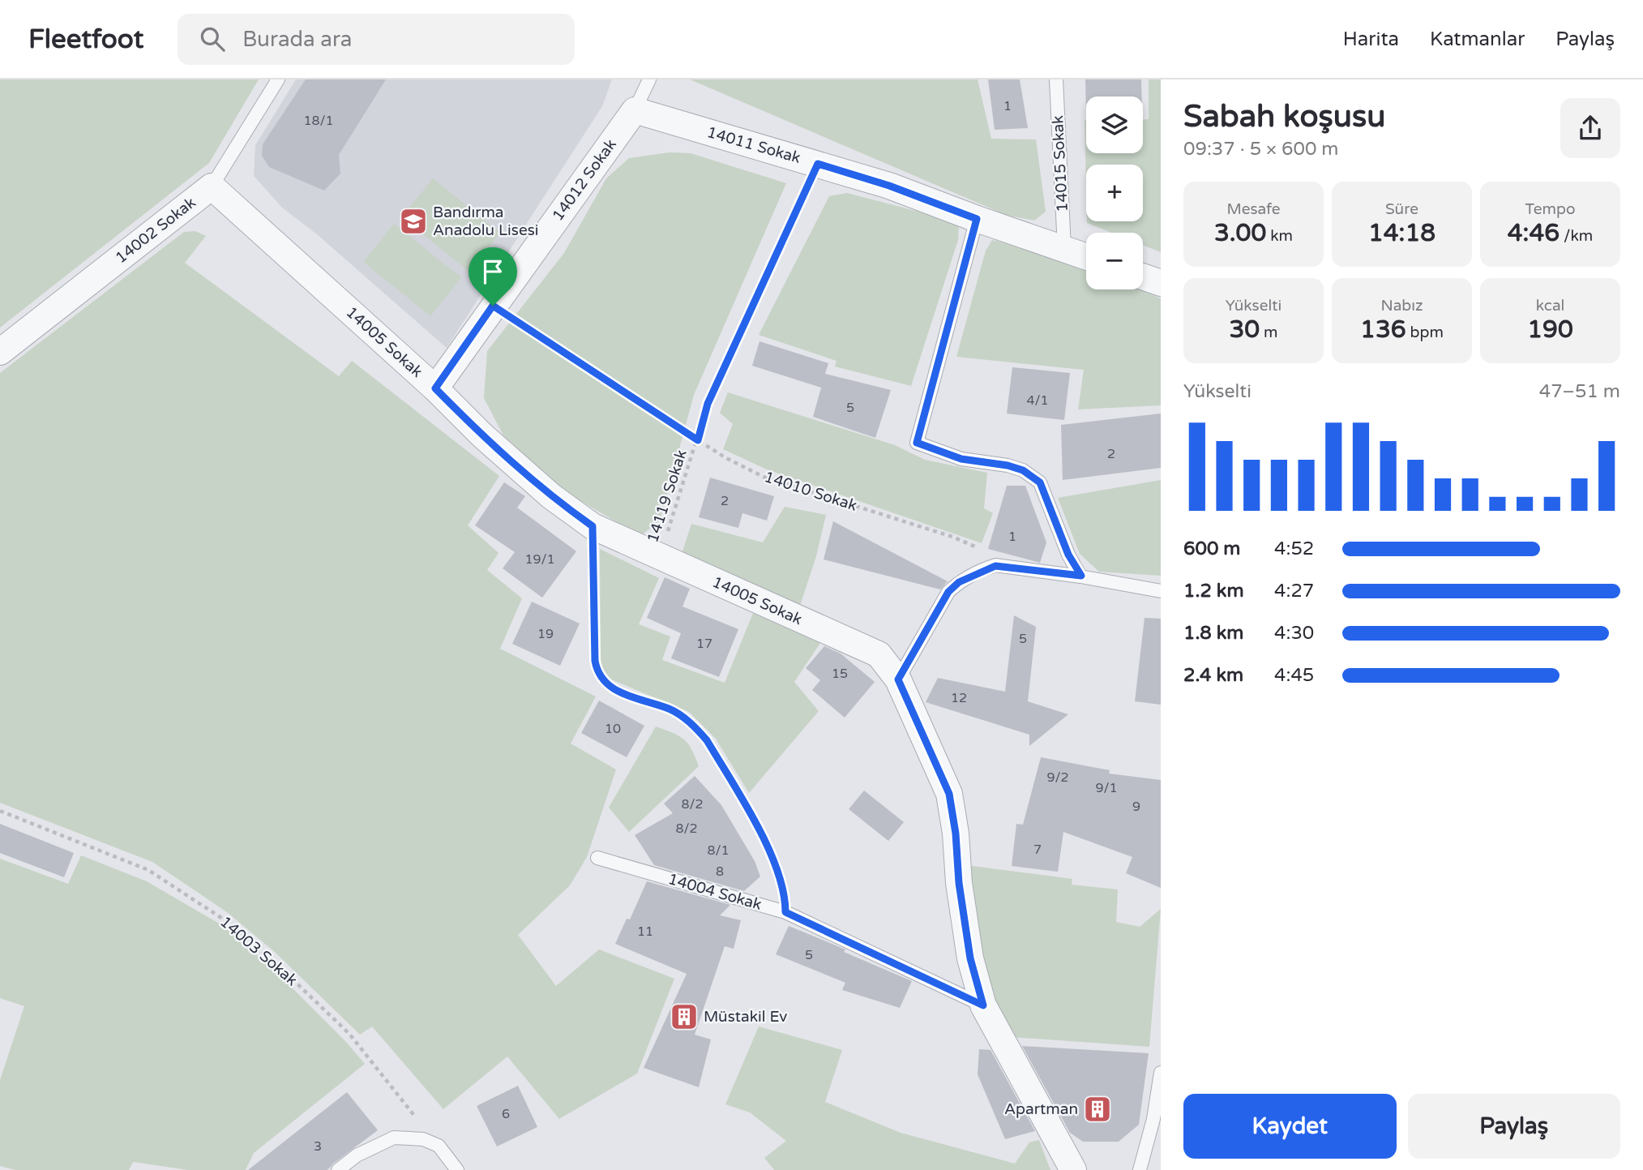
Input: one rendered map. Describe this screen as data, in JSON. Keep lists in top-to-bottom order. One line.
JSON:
{"streets":{"street":["14011 Sokak","14012 Sokak","14002 Sokak","14005 Sokak"],"lane":["14015 Sokak","14004 Sokak"],"path":["14010 Sokak","14119 Sokak","14003 Sokak"]},"crossings":[["14011 Sokak","14015 Sokak"],["14011 Sokak","14012 Sokak"],["14011 Sokak","14119 Sokak"],["14012 Sokak","14005 Sokak"],["14012 Sokak","14010 Sokak"],["14002 Sokak","14005 Sokak"],["14005 Sokak","14119 Sokak"],["14005 Sokak","14004 Sokak"],["14010 Sokak","14119 Sokak"]],"places":{"school or university":["Bandırma Anadolu Lisesi"],"building":["Müstakil Ev","Apartman"]},"house_numbers":["1","18/1","4/1","5","2","2","1","19/1","19","5","17","15","12","10","9/2","9/1","8/2","9","8/2","7","8/1","8","11","5","6","3"],"page":{"header":"Fleetfoot","search":"Burada ara","nav":["Harita","Katmanlar","Paylaş"],"heading":["Sabah koşusu","09:37 · 5 × 600 m"],"map_buttons":["+","−"],"stats":[["Mesafe","3.00 km"],["Süre","14:18"],["Tempo","4:46 /km"],["Yükselti","30 m"],["Nabız","136 bpm"],["kcal","190"]],"chart":["Yükselti","47–51 m"],"list":[{"name":"600 m","note":"4:52"},{"name":"1.2 km","note":"4:27"},{"name":"1.8 km","note":"4:30"},{"name":"2.4 km","note":"4:45"}],"buttons":["Kaydet","Paylaş"]}}
